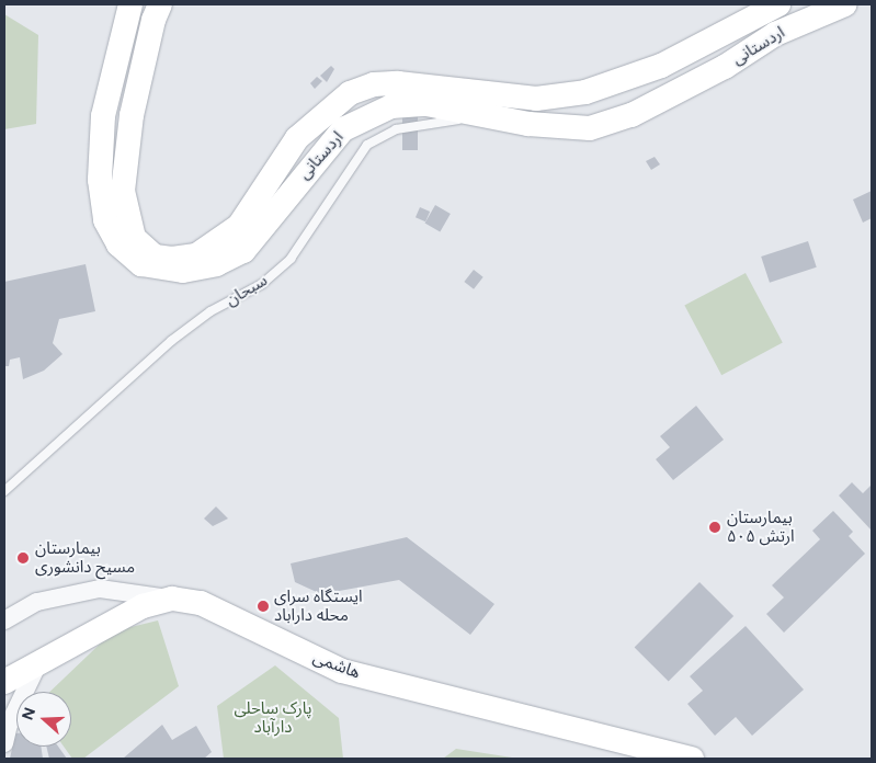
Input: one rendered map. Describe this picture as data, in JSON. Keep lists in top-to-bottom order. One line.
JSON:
{"streets":{"main road":["اردستانی","هاشمی"],"lane":["سبحان"]},"crossings":[["اردستانی","سبحان"]],"parks":["پارک ساحلی دارآباد"],"places":["بیمارستان ۵۰۵ ارتش","بیمارستان مسیح دانشوری","ایستگاه سرای محله داراباد"],"north":"left"}
